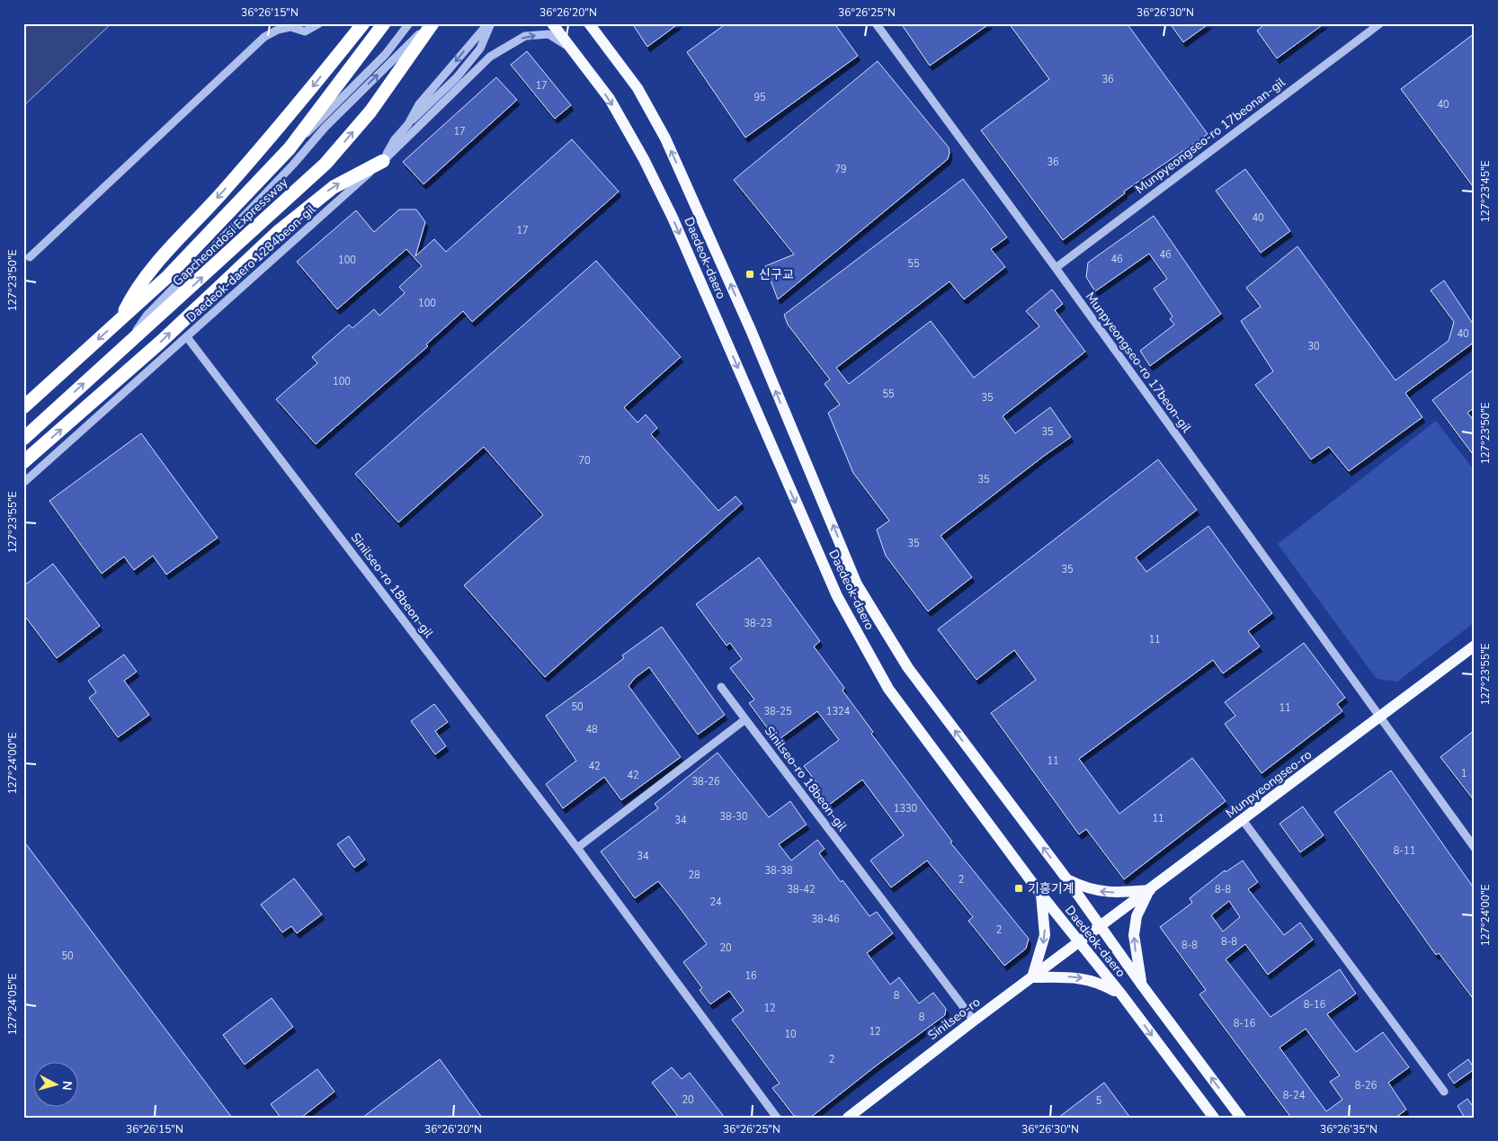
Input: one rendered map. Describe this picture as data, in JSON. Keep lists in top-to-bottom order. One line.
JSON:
{"streets":{"highway":["Gapcheondosi Expressway"],"main road":["Daedeok-daero","Munpyeongseo-ro","Sinilseo-ro"],"street":["Munpyeongseo-ro 17beonan-gil","Daedeok-daero 1284beon-gil","Munpyeongseo-ro 17beon-gil","Sinilseo-ro 18beon-gil"]},"crossings":[["Munpyeongseo-ro 17beonan-gil","Munpyeongseo-ro 17beon-gil"],["Daedeok-daero","Daedeok-daero 1284beon-gil"],["Daedeok-daero","Munpyeongseo-ro"],["Daedeok-daero","Sinilseo-ro"],["Daedeok-daero 1284beon-gil","Sinilseo-ro 18beon-gil"],["Munpyeongseo-ro 17beon-gil","Munpyeongseo-ro"],["Sinilseo-ro 18beon-gil","Sinilseo-ro"],["Munpyeongseo-ro","Sinilseo-ro"]],"places":{"transit":["신구교","기흥기계"]},"house_numbers":["36","17","95","40","17","36","79","40","17","46","46","100","55","100","40","30","100","55","35","35","70","35","35","35","38-23","11","50","11","38-25","1324","48","11","42","1","42","38-26","1330","38-30","11","34","8-11","34","38-38","28","2","38-42","8-8","24","38-46","2","8-8","8-8","20","50","16","8","8-16","12","8","8-16","12","10","2","8-26","8-24","20","5"],"north":"right","coordinates":["36°26'15\"N","36°26'20\"N","36°26'25\"N","36°26'30\"N","127°23'45\"E","127°23'50\"E","127°23'55\"E","127°24'00\"E","127°24'05\"E","36°26'35\"N"]}
